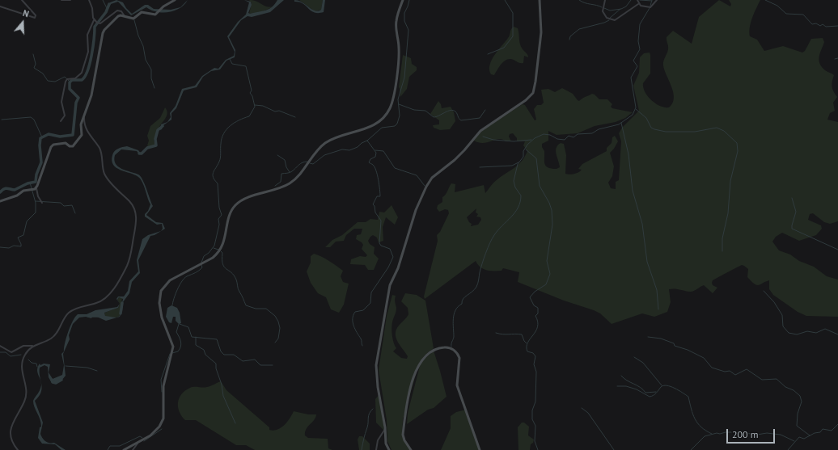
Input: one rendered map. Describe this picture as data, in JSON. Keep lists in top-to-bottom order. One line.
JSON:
{"scale_bar":"200 m","north":"top"}
